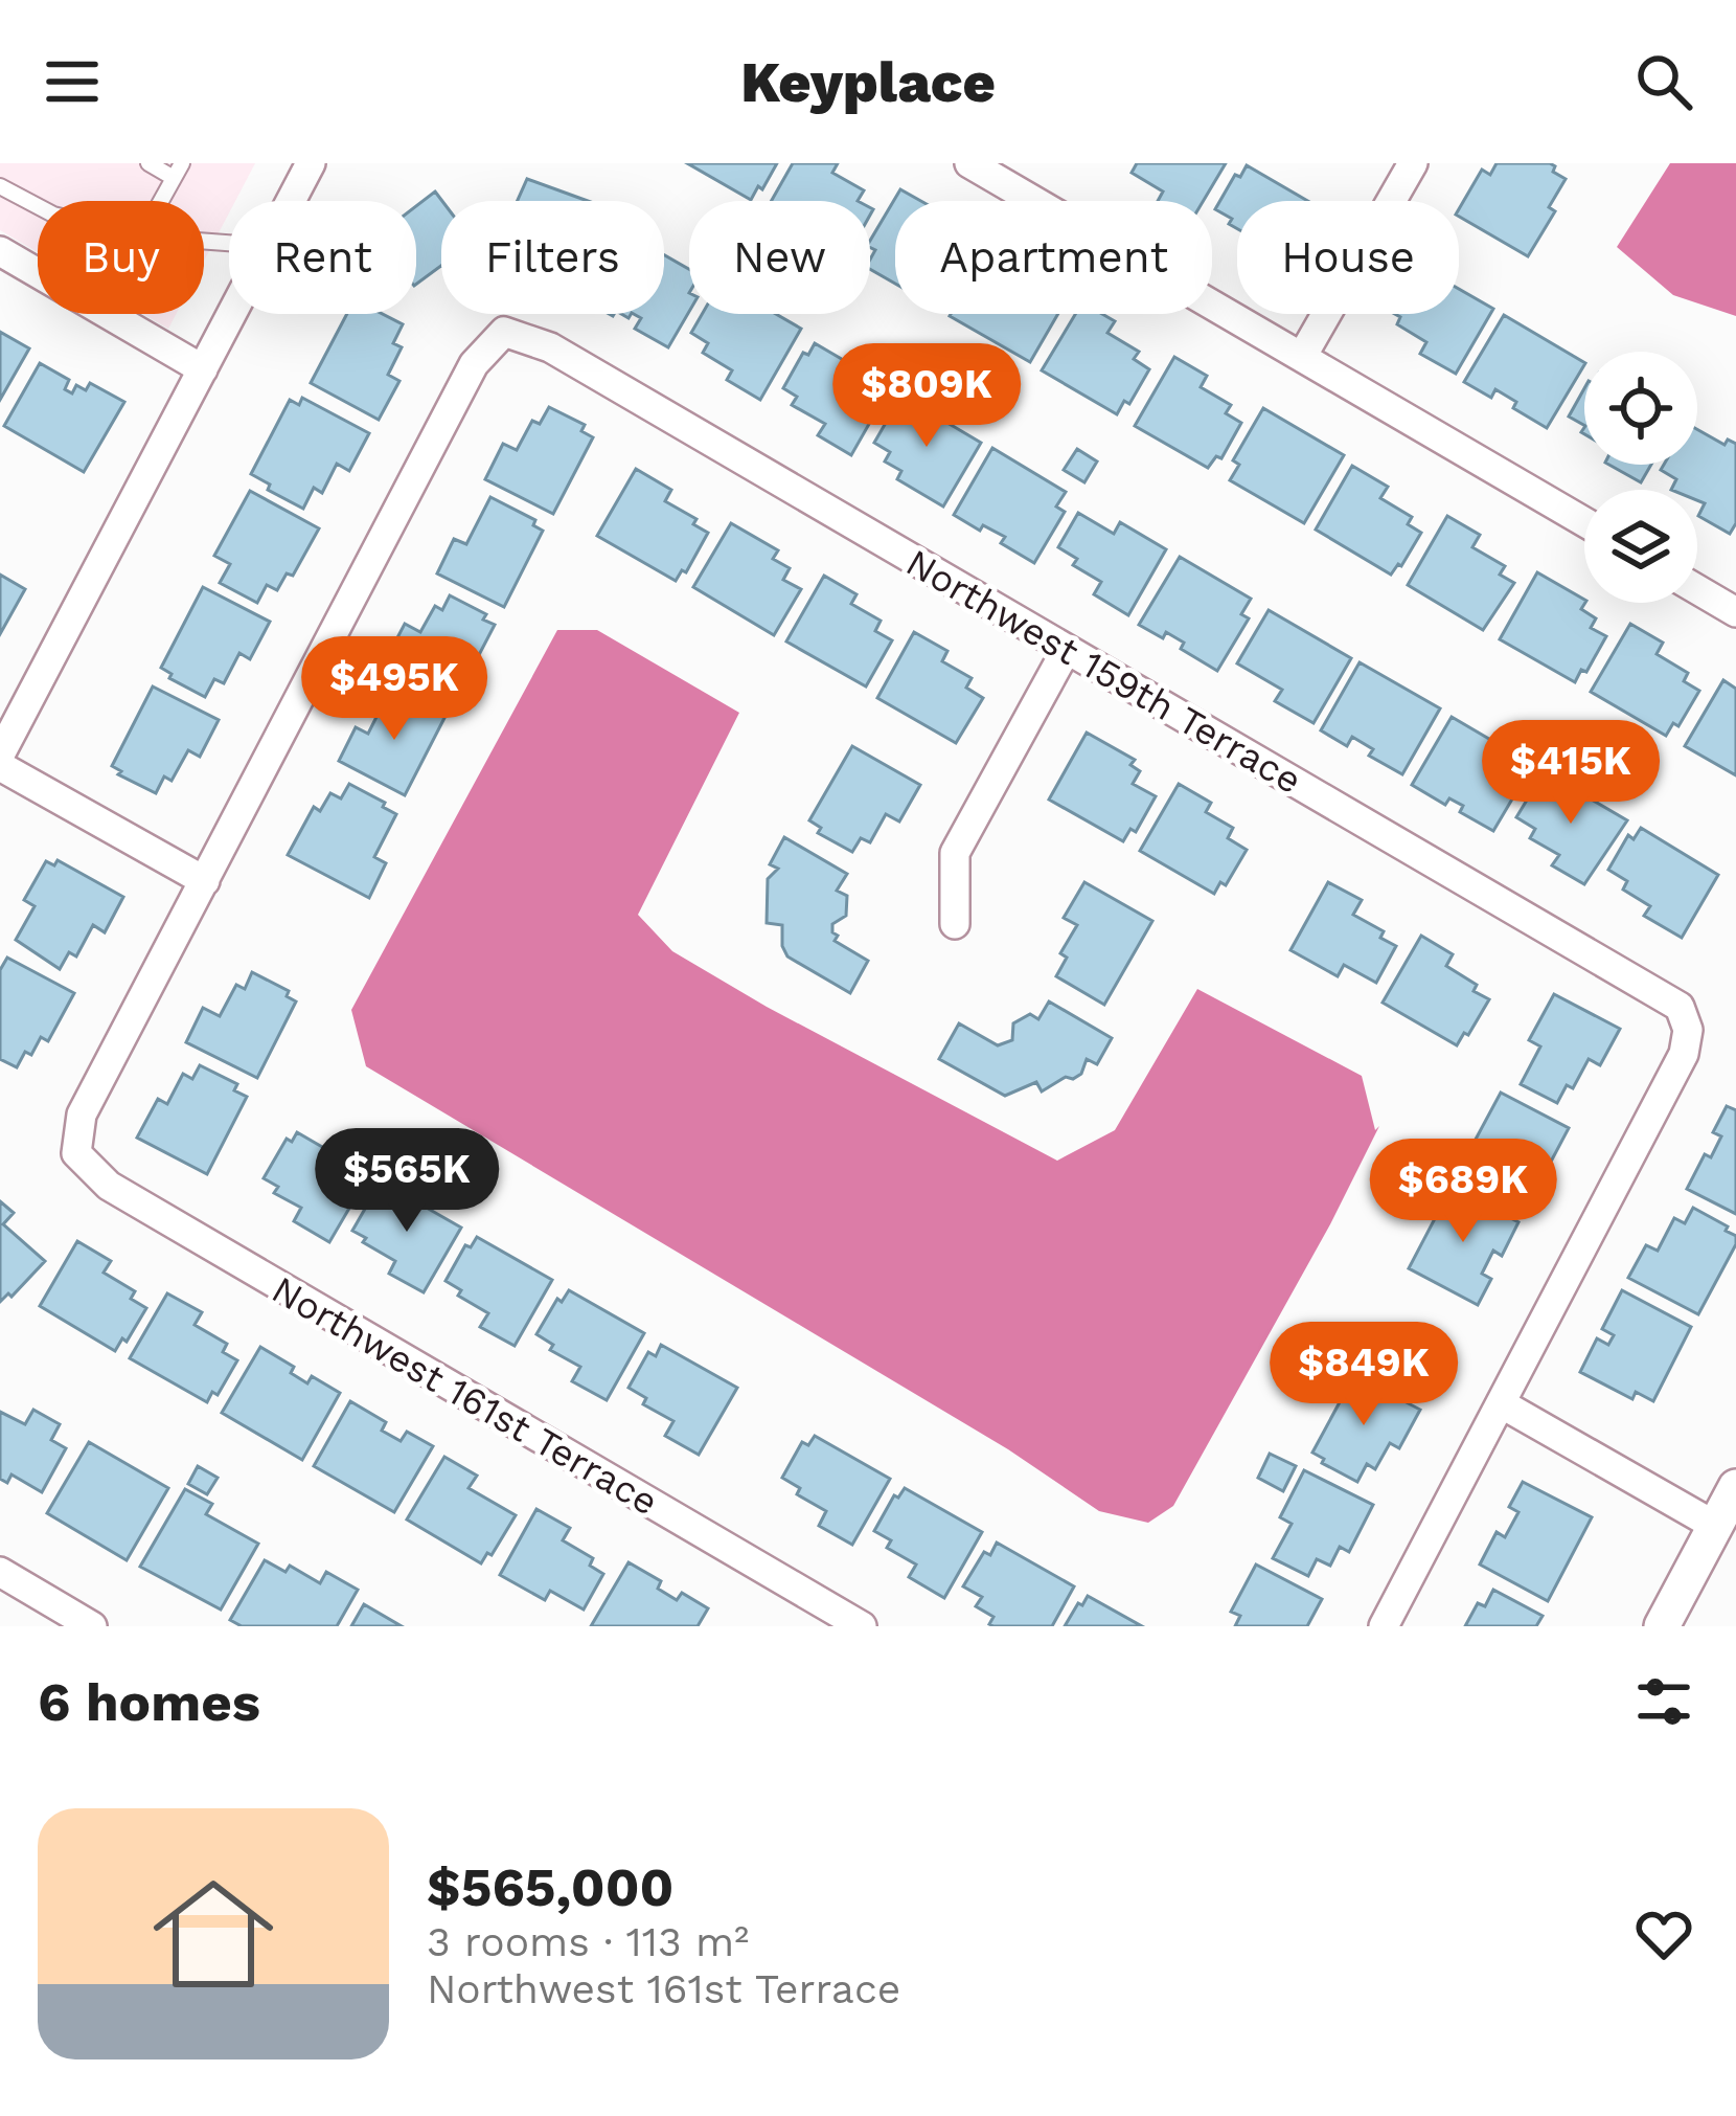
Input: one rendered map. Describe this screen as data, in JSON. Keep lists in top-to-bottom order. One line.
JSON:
{"streets":{"street":["Northwest 159th Terrace","Northwest 161st Terrace"]},"crossings":[["Northwest 159th Terrace","Northwest 161st Terrace"]],"page":{"header":"Keyplace","chip":["Buy","Rent","Filters","New","Apartment","House"],"price":["$809K","$495K","$415K","$565K","$689K","$849K"],"heading":"6 homes","list":[{"name":"$565,000","note":"3 rooms · 113 m² · Northwest 161st Terrace"}]}}
